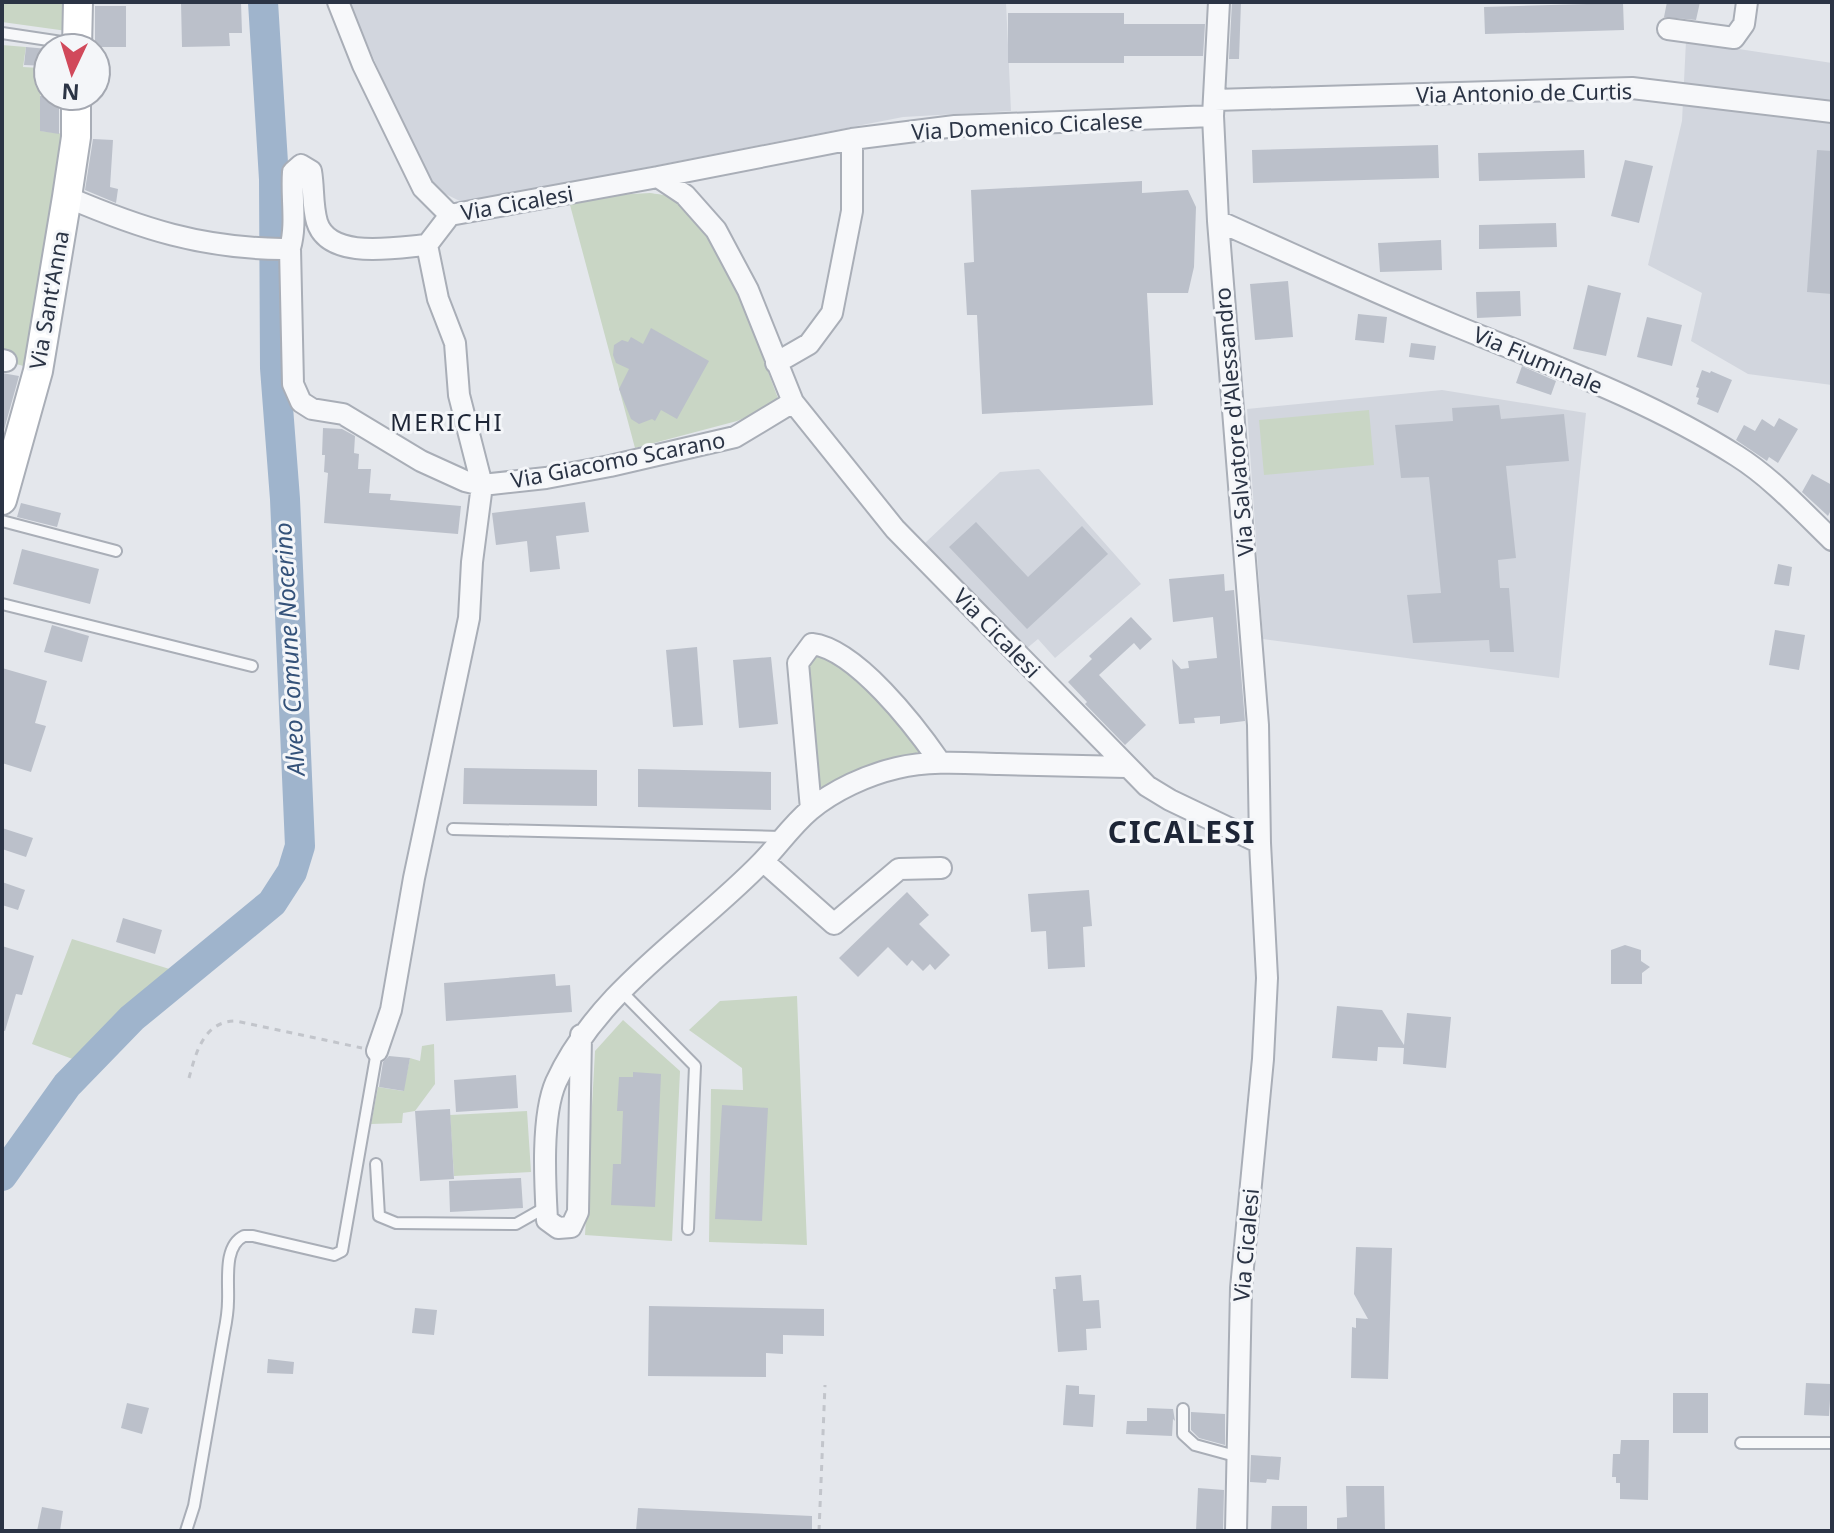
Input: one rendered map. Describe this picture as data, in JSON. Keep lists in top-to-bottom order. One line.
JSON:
{"streets":{"main road":["Via Sant'Anna"],"street":["Via Antonio de Curtis","Via Domenico Cicalese","Via Cicalesi","Via Fiuminale","Via Salvatore d'Alessandro","Via Giacomo Scarano"]},"crossings":[["Via Antonio de Curtis","Via Domenico Cicalese"],["Via Antonio de Curtis","Via Salvatore d'Alessandro"],["Via Domenico Cicalese","Via Cicalesi"],["Via Domenico Cicalese","Via Salvatore d'Alessandro"],["Via Cicalesi","Via Salvatore d'Alessandro"],["Via Cicalesi","Via Giacomo Scarano"],["Via Fiuminale","Via Salvatore d'Alessandro"]],"districts":["MERICHI","CICALESI"],"water":["Alveo Comune Nocerino"],"north":"bottom"}
